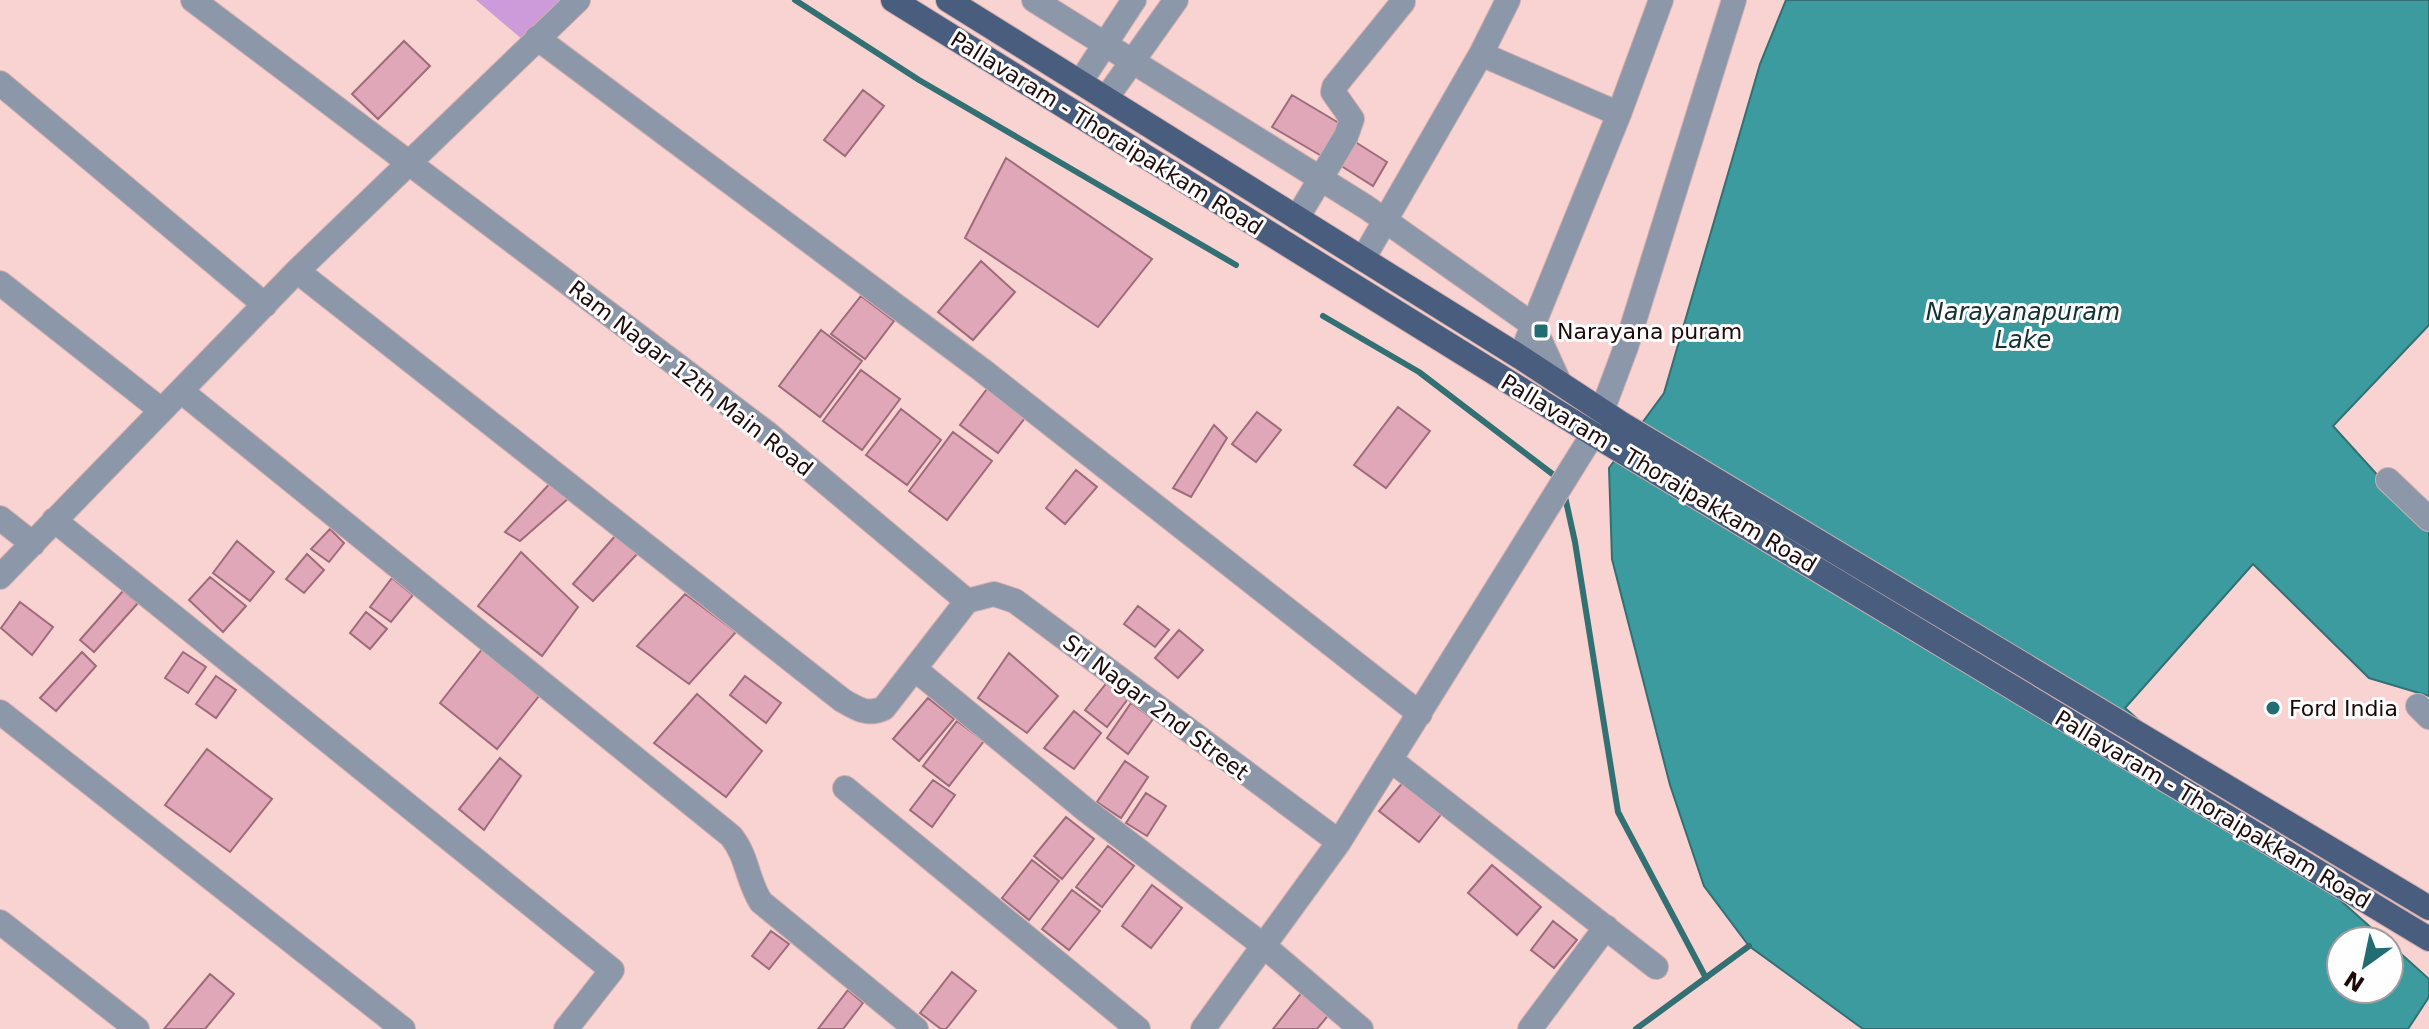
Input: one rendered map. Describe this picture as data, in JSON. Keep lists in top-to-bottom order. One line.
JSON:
{"streets":{"main road":["Pallavaram - Thoraipakkam Road"],"street":["Ram Nagar 12th Main Road","Sri Nagar 2nd Street"]},"crossings":[["Ram Nagar 12th Main Road","Sri Nagar 2nd Street"]],"water":["Narayanapuram Lake"],"places":{"transit":["Narayana puram"],"other":["Ford India"]},"north":"bottom left"}
